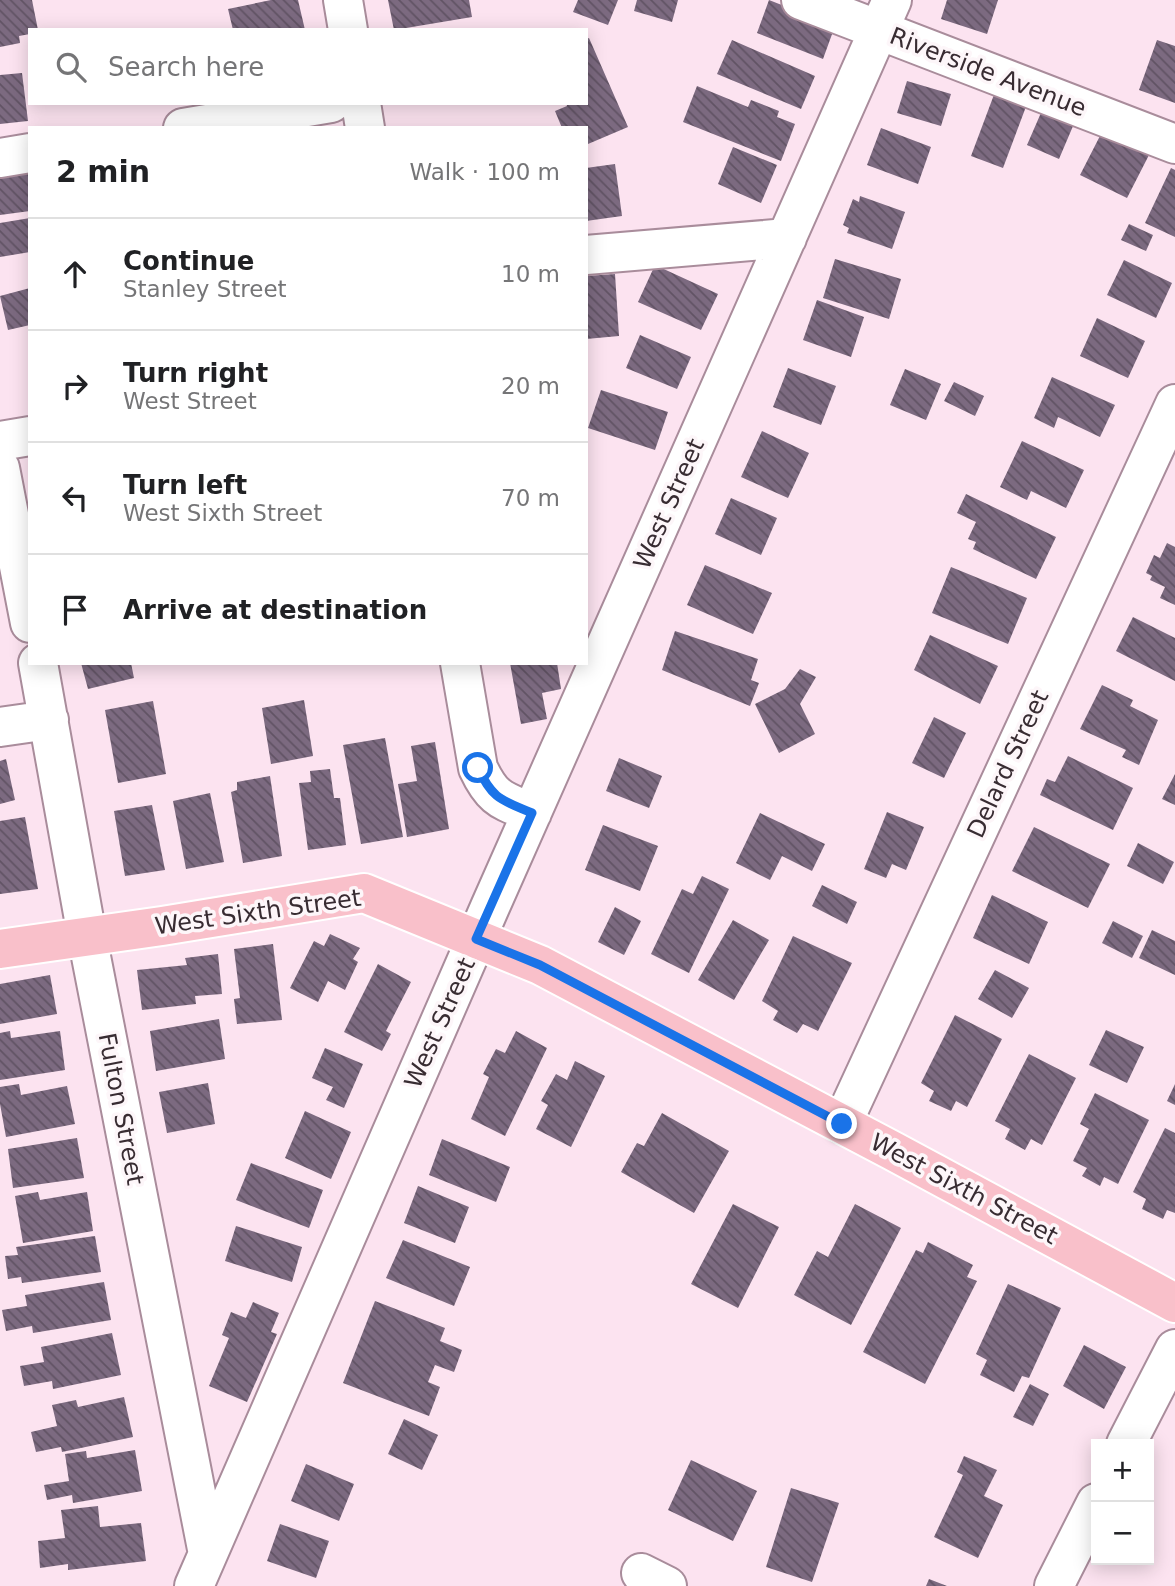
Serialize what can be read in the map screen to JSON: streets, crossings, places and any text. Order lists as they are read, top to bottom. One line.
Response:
{"streets":{"main road":["West Sixth Street"],"street":["Riverside Avenue","West Street","Delard Street","Fulton Street"]},"crossings":[["Riverside Avenue","West Street"],["West Street","West Sixth Street"],["West Street","Fulton Street"],["Delard Street","West Sixth Street"],["West Sixth Street","Fulton Street"]],"page":{"search":"Search here","heading":["2 min","Walk · 100 m"],"list":[["Continue","Stanley Street","10 m"],["Turn right","West Street","20 m"],["Turn left","West Sixth Street","70 m"],"Arrive at destination"],"map_buttons":["+","−"]}}
